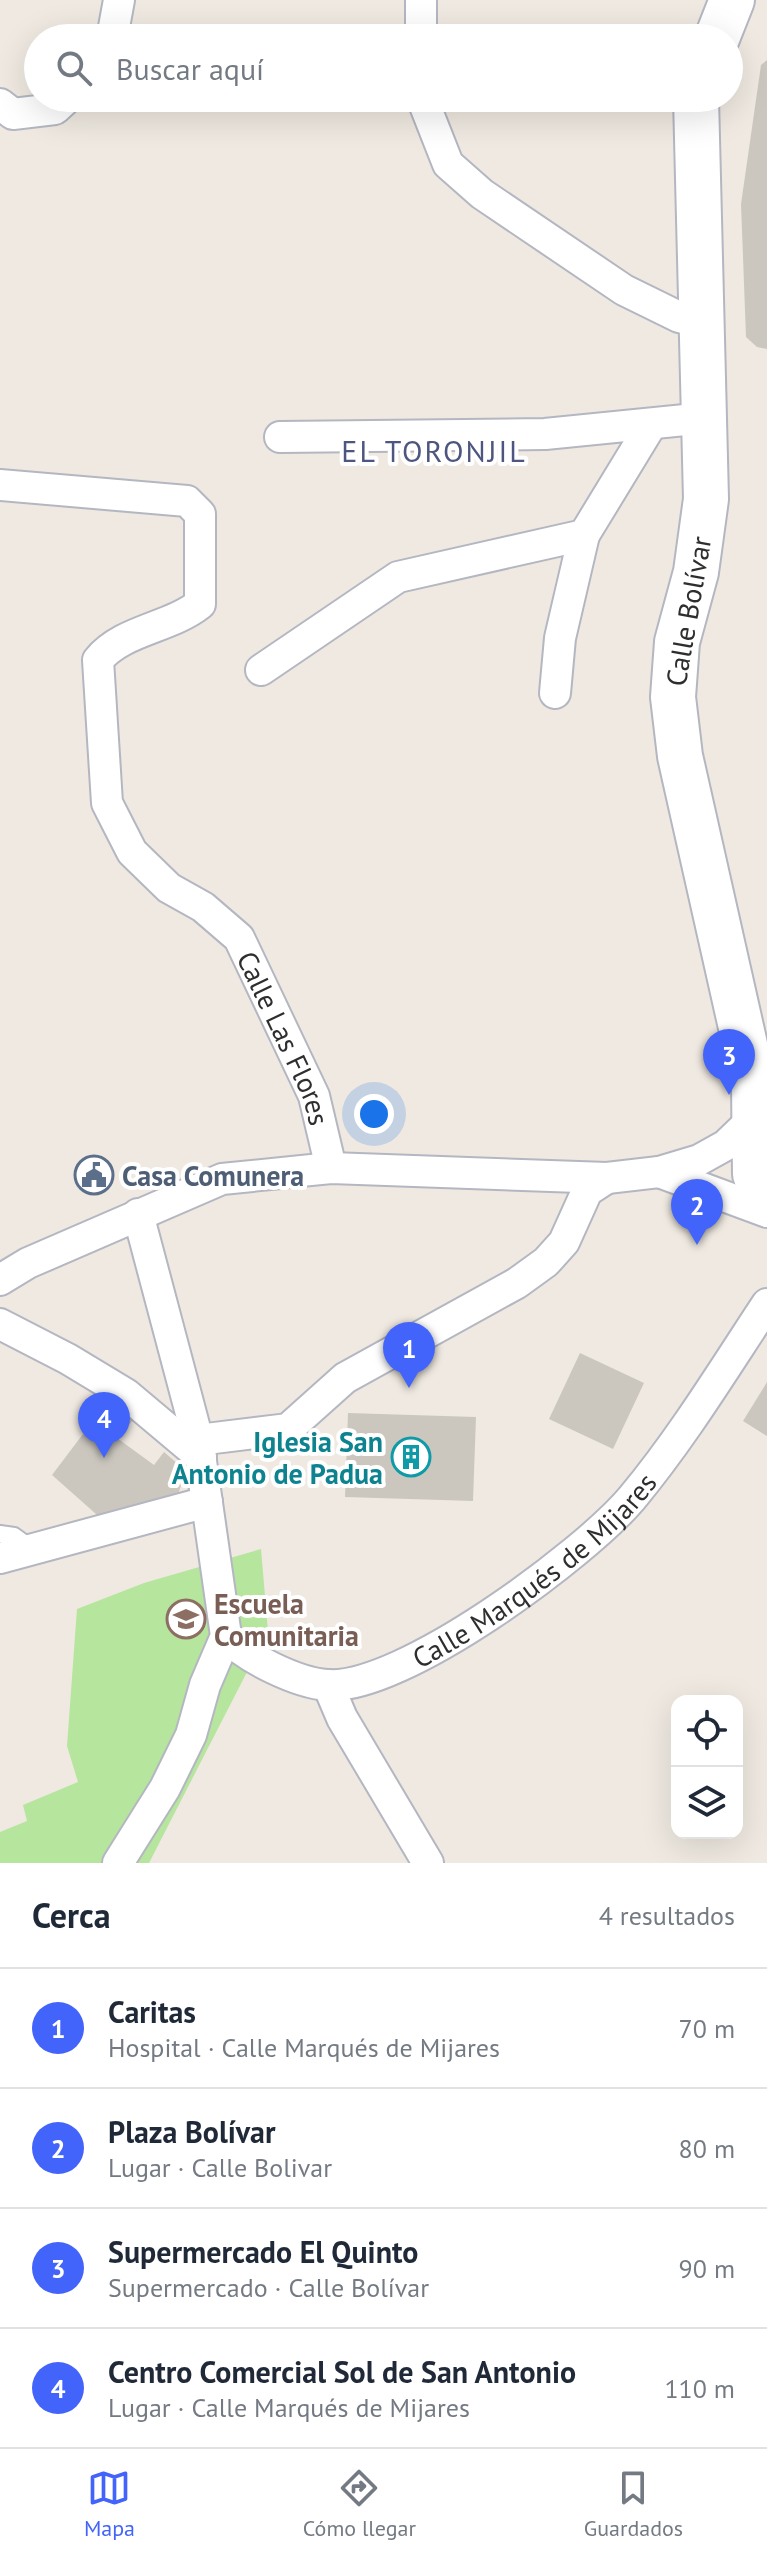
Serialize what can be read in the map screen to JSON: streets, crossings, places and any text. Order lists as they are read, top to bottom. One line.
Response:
{"streets":{"street":["Calle Bolívar","Calle Las Flores","Calle Marqués de Mijares"]},"districts":["EL TORONJIL"],"places":{"public building":["Casa Comunera"],"building":["Iglesia San Antonio de Padua"],"school or university":["Escuela Comunitaria"]},"page":{"search":"Buscar aquí","pins":["3","2","1","4"],"heading":["Cerca","4 resultados"],"list":[{"mark":"1","name":"Caritas","note":"Hospital · Calle Marqués de Mijares","value":"70 m"},{"mark":"2","name":"Plaza Bolívar","note":"Lugar · Calle Bolivar","value":"80 m"},{"mark":"3","name":"Supermercado El Quinto","note":"Supermercado · Calle Bolívar","value":"90 m"},{"mark":"4","name":"Centro Comercial Sol de San Antonio","note":"Lugar · Calle Marqués de Mijares","value":"110 m"}],"nav":["Mapa","Cómo llegar","Guardados"]}}
